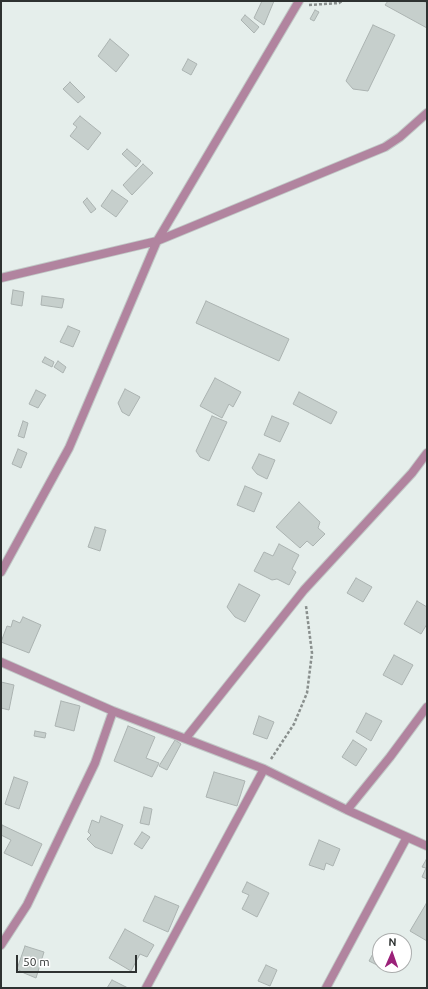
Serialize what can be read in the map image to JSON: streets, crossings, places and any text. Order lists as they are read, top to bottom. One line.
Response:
{"scale_bar":"50 m","north":"top"}
